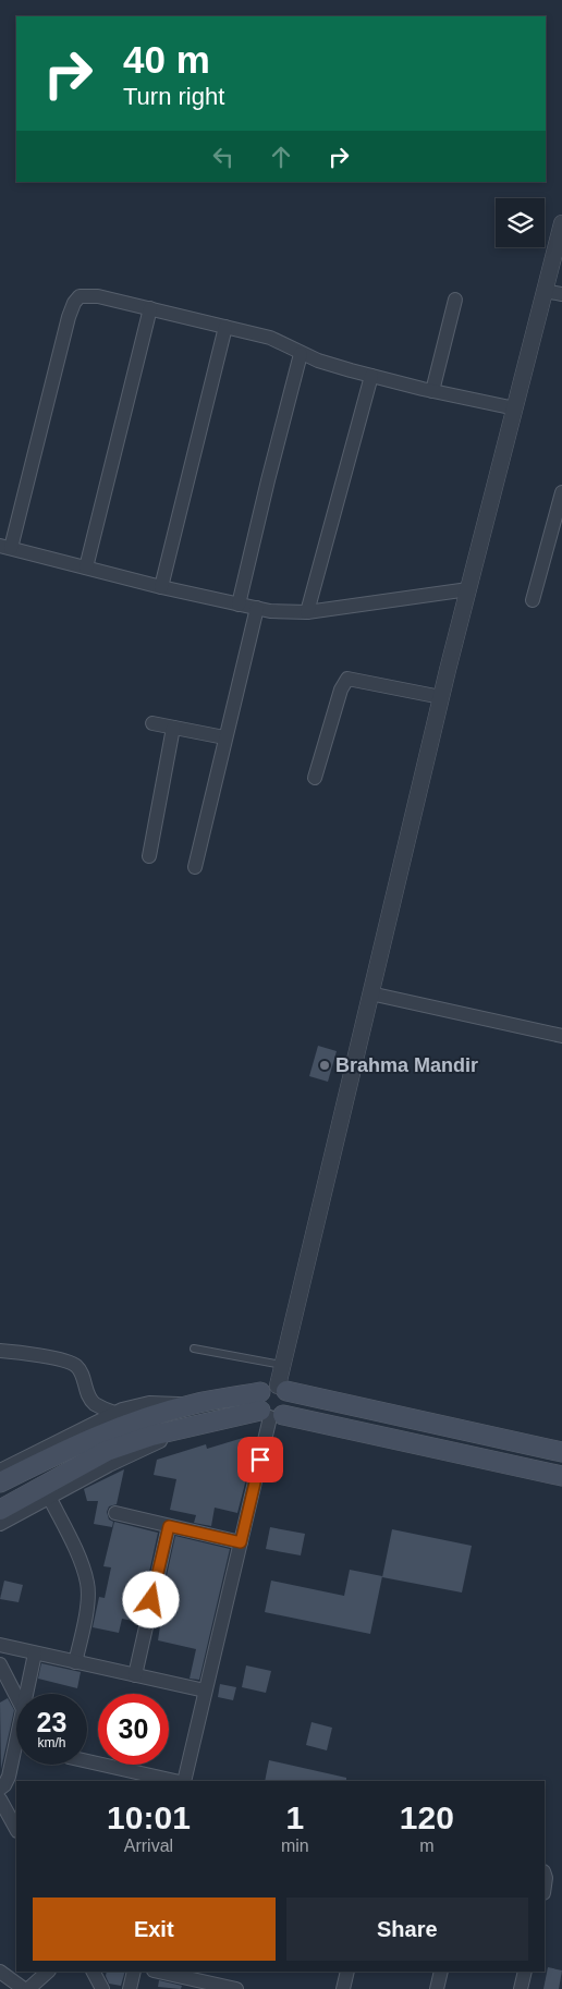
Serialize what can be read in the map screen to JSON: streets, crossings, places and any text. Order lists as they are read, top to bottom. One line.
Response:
{"places":["Brahma Mandir"],"page":{"turn":["40 m","Turn right"],"speed":"23 km/h","limit":"30","eta":["10:01","Arrival","1","min","120","m"],"buttons":["Exit","Share"]}}
